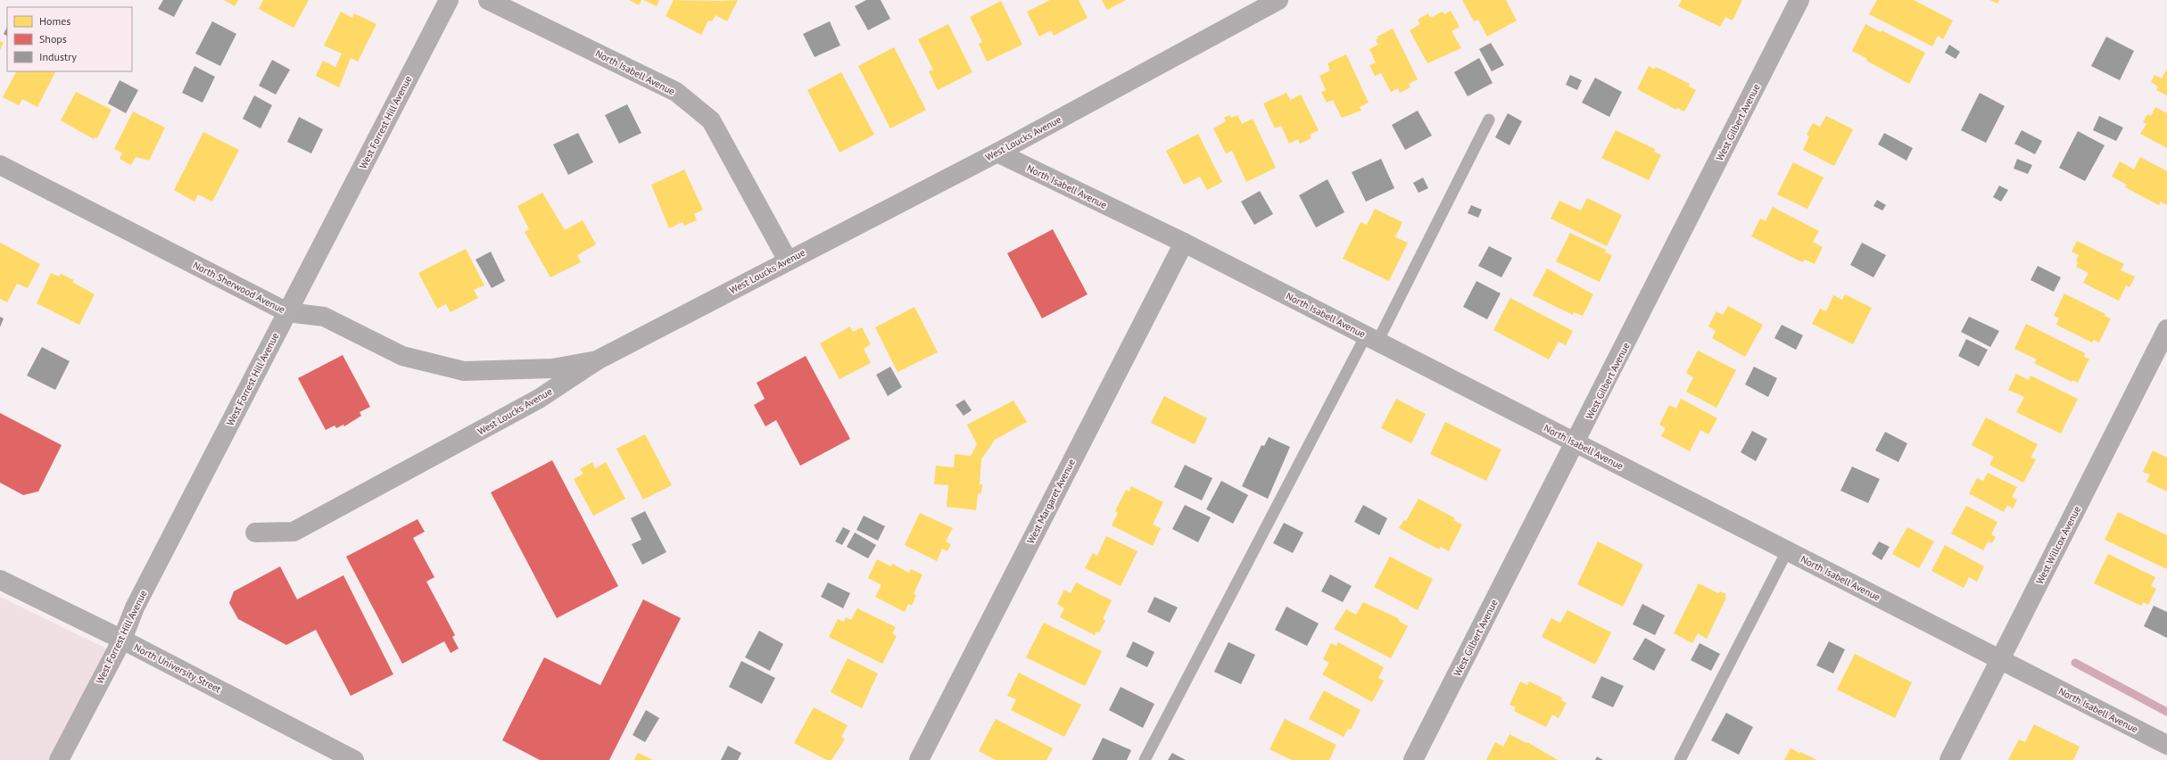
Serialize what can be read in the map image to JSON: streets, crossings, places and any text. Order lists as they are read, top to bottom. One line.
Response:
{"streets":{"main road":["West Forrest Hill Avenue","North University Street"],"street":["North Isabell Avenue","West Gilbert Avenue","West Loucks Avenue","North Sherwood Avenue","West Margaret Avenue","West Willcox Avenue"]},"crossings":[["North Isabell Avenue","West Gilbert Avenue"],["North Isabell Avenue","West Loucks Avenue"],["North Isabell Avenue","West Margaret Avenue"],["North Isabell Avenue","West Willcox Avenue"],["West Forrest Hill Avenue","North Sherwood Avenue"],["West Forrest Hill Avenue","North University Street"],["West Loucks Avenue","North Sherwood Avenue"]],"legend":["Homes","Shops","Industry"]}
